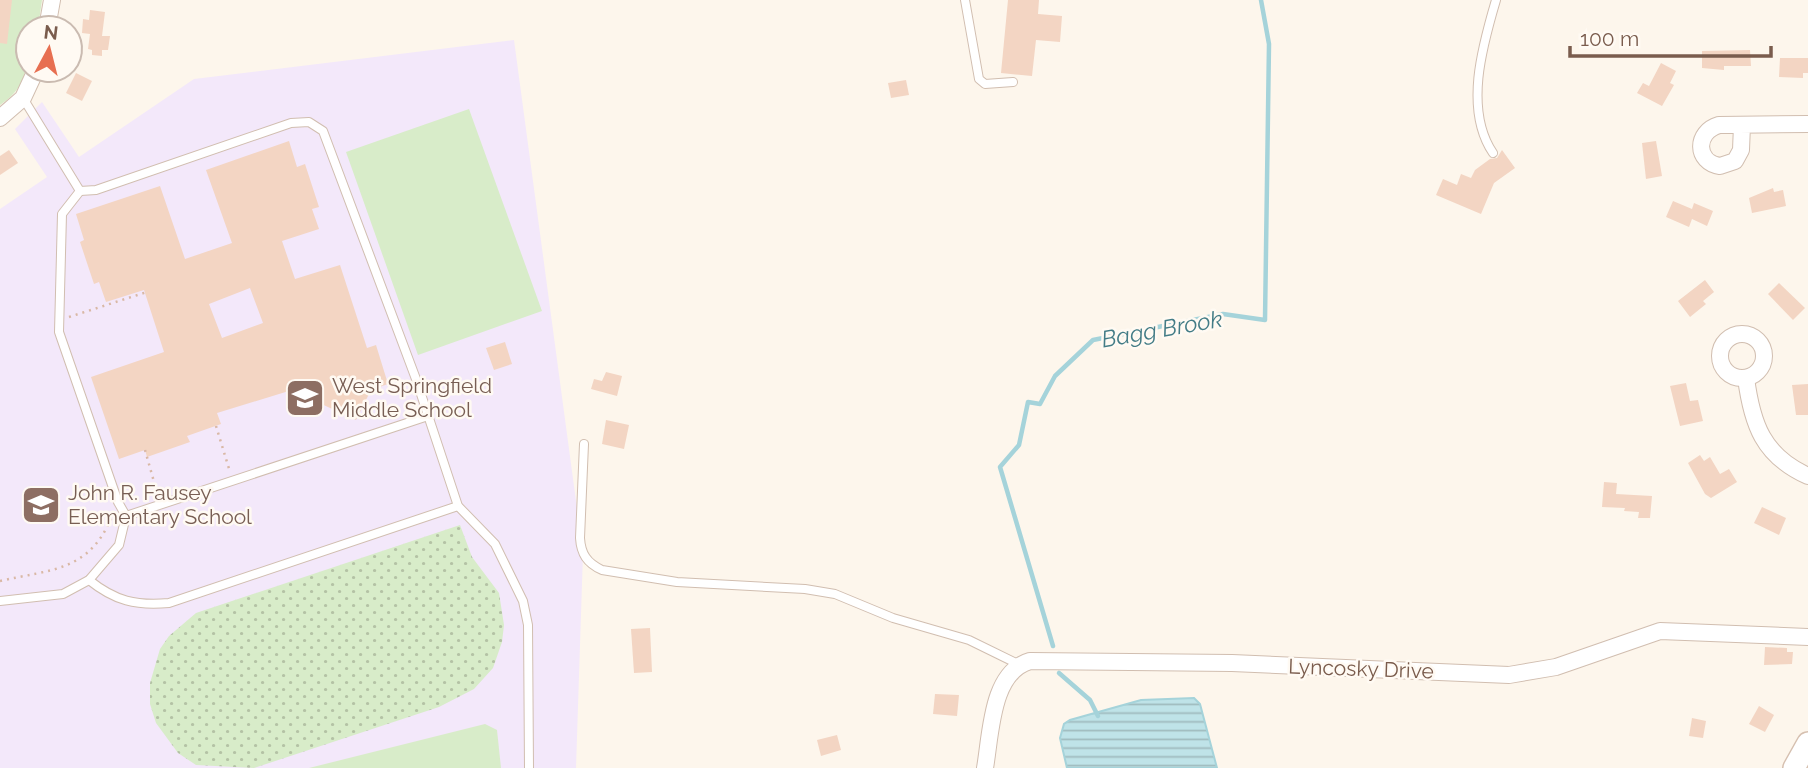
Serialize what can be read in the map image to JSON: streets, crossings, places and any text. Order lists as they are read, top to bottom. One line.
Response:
{"streets":{"street":["Lyncosky Drive"]},"water":["Bagg Brook"],"places":{"school or university":["West Springfield Middle School","John R. Fausey Elementary School"]},"scale_bar":"100 m","north":"top"}
